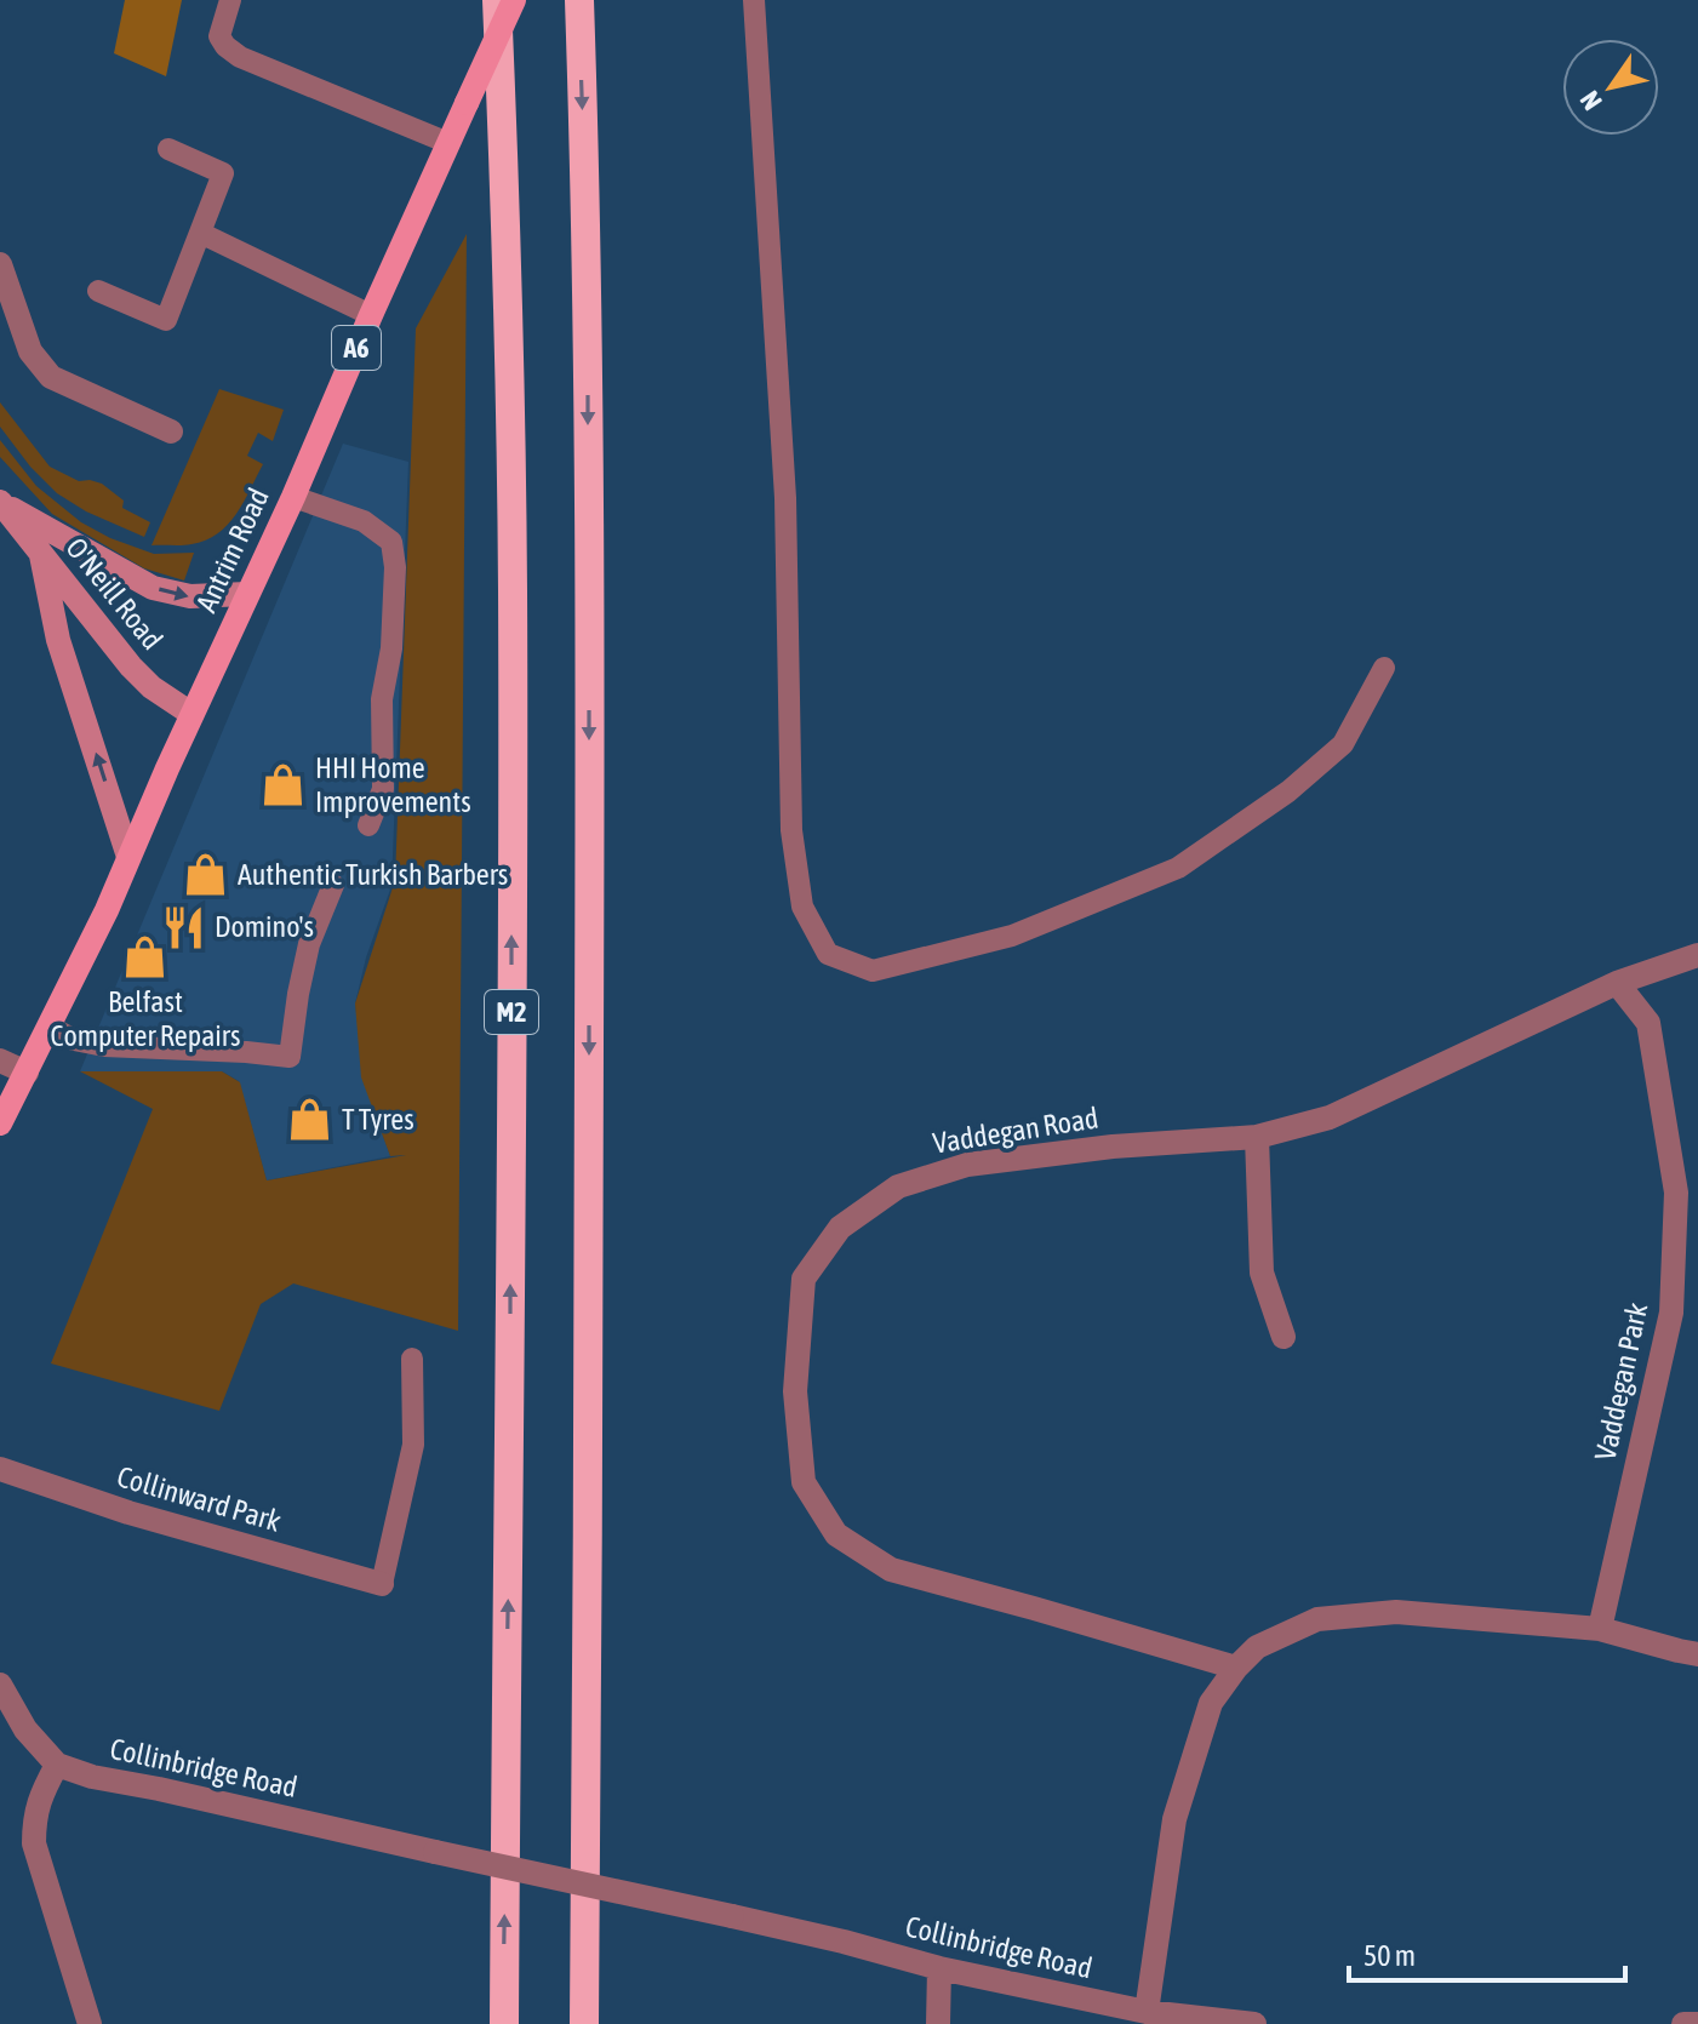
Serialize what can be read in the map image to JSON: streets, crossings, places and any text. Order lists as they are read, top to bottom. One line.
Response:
{"streets":{"highway":["M2"],"main road":["A6","Antrim Road","O'Neill Road"],"street":["Vaddegan Road","Vaddegan Park","Collinward Park","Collinbridge Road"]},"crossings":[["Antrim Road","O'Neill Road"],["Vaddegan Road","Vaddegan Park"]],"places":{"shop":["HHI Home Improvements","Authentic Turkish Barbers","Belfast Computer Repairs","T Tyres"],"restaurant":["Domino's"]},"scale_bar":"50 m","north":"bottom left"}
